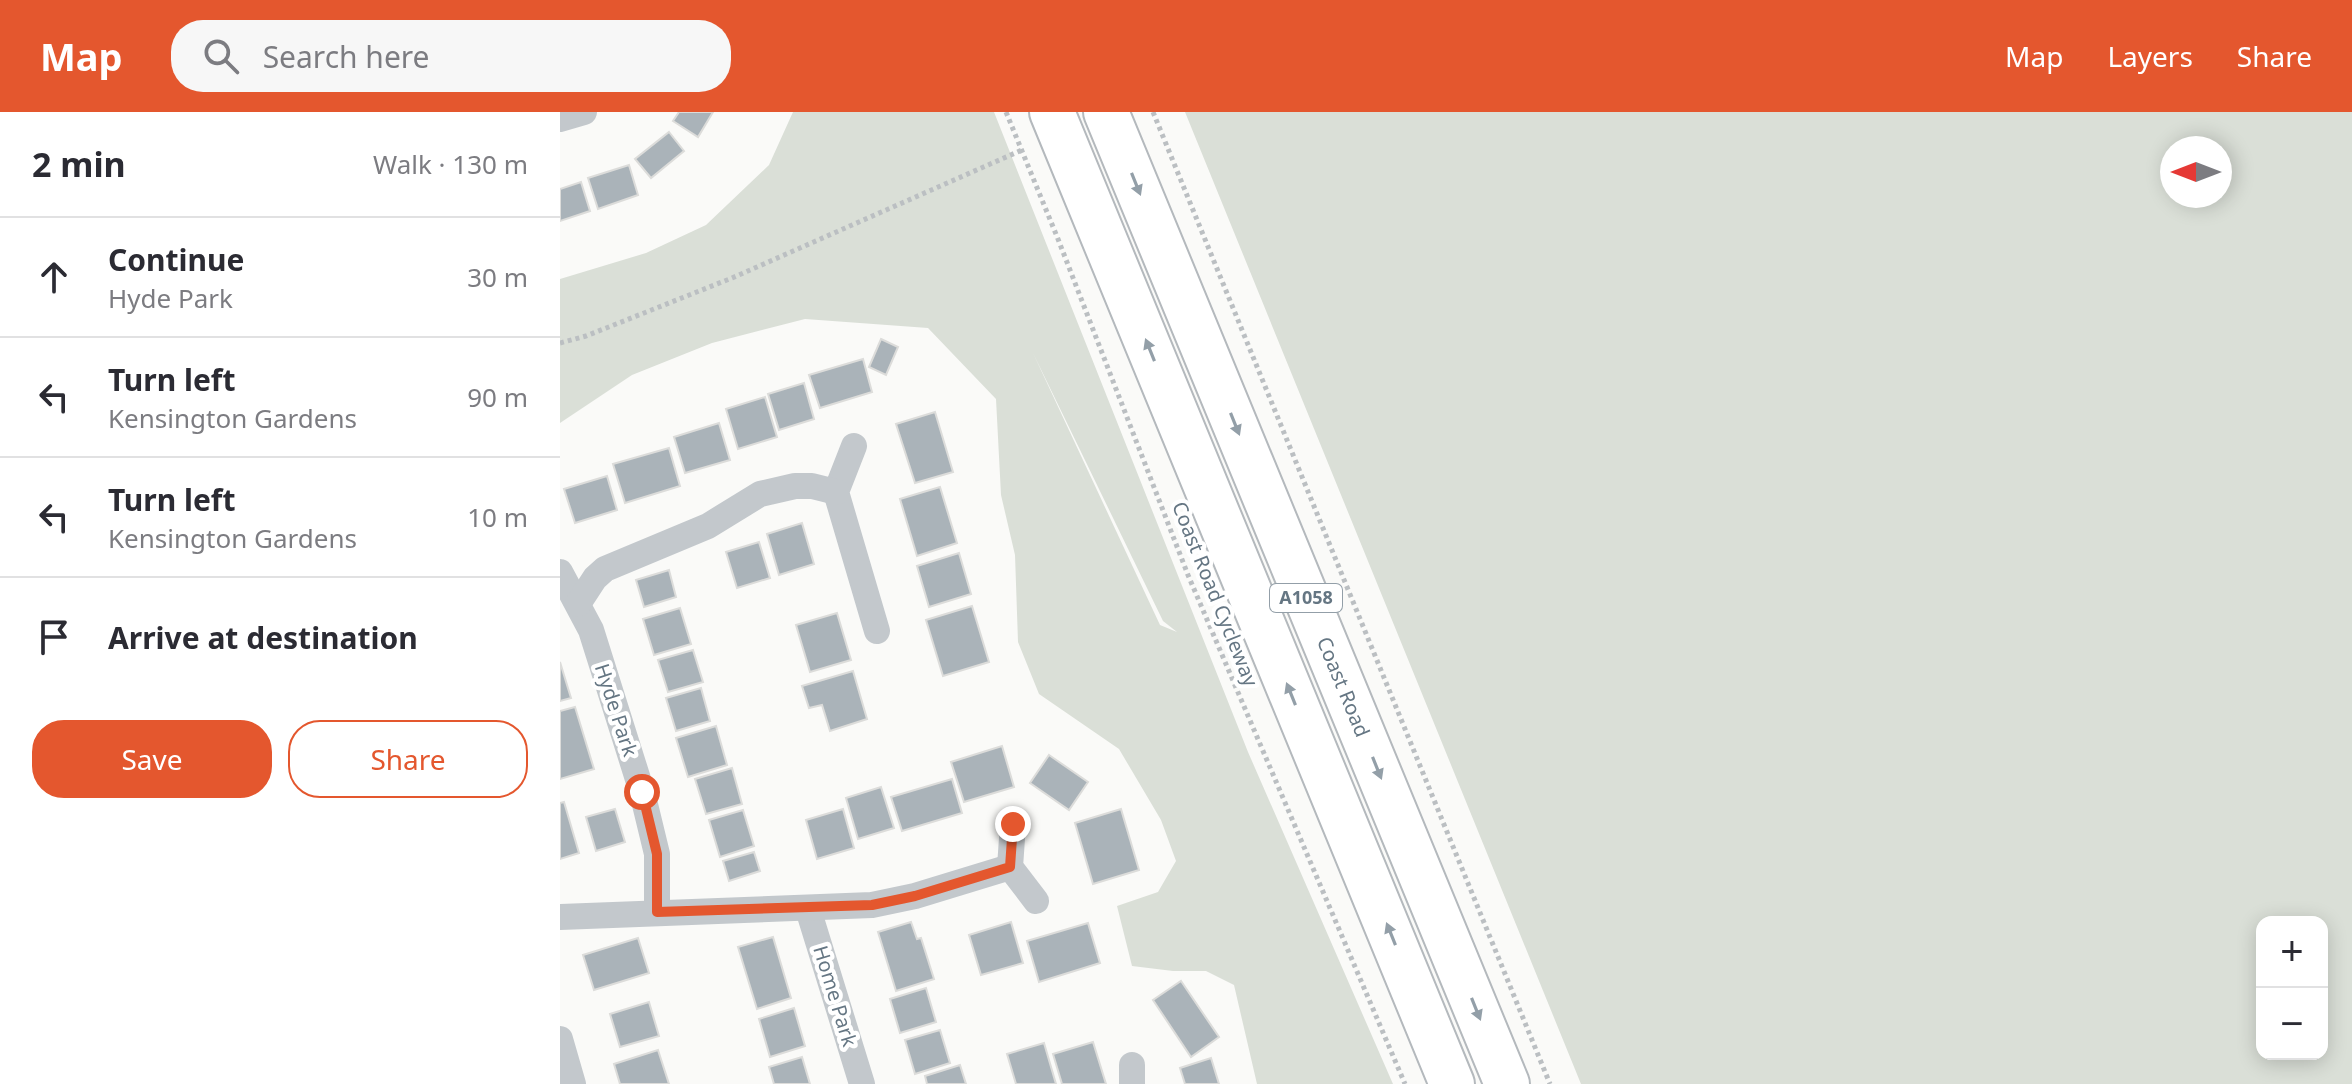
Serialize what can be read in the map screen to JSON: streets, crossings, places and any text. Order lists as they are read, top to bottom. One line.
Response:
{"streets":{"highway":["A1058","Coast Road"],"street":["Hyde Park","Home Park"],"path":["Coast Road Cycleway"]},"north":"left","page":{"header":"Map","search":"Search here","nav":["Map","Layers","Share"],"heading":["2 min","Walk · 130 m"],"list":[["Continue","Hyde Park","30 m"],["Turn left","Kensington Gardens","90 m"],["Turn left","Kensington Gardens","10 m"],"Arrive at destination"],"buttons":["Save","Share"],"map_buttons":["+","−"]}}
